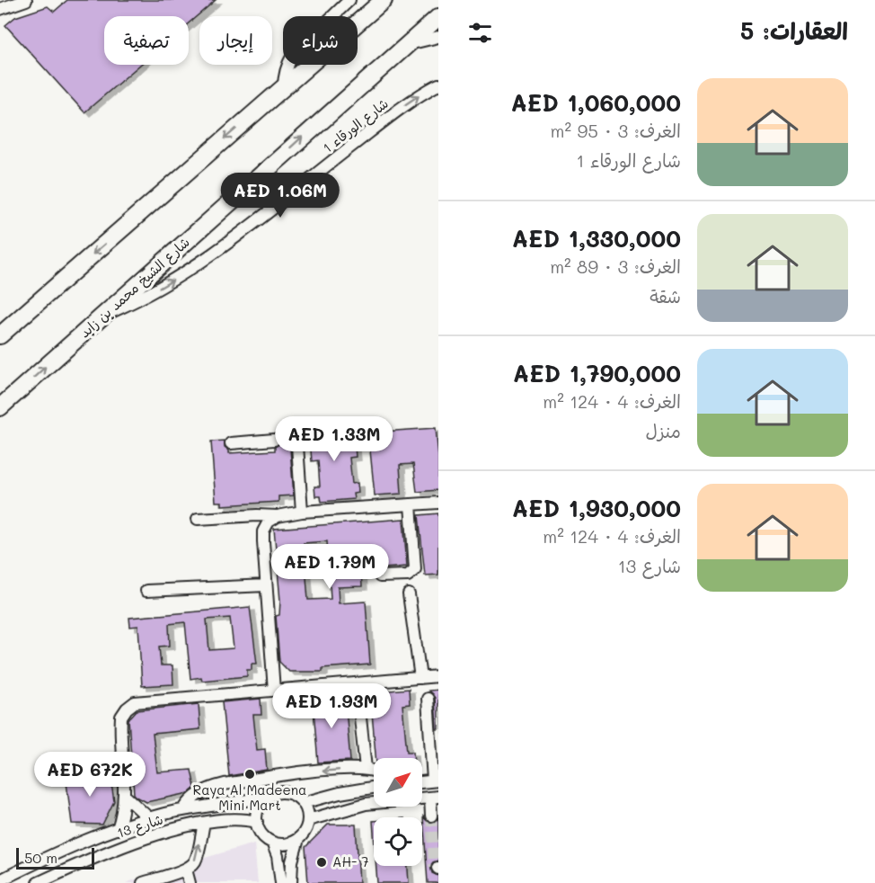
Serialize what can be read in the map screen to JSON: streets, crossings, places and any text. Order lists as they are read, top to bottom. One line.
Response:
{"streets":{"highway":["شارع الشيخ محمد بن زايد"],"street":["شارع الورقاء 1","شارع 13"]},"crossings":[["شارع الورقاء 1","شارع الشيخ محمد بن زايد"]],"one_way":["شارع الورقاء 1"],"places":["Raya Al Madeena Mini Mart","AH- 7"],"scale_bar":"50 m","north":"top right","page":{"heading":"العقارات: 5","chip":["شراء","إيجار","تصفية"],"list":[{"name":"AED 1,060,000","note":"الغرف: 3 · 95 m² · شارع الورقاء 1"},{"name":"AED 1,330,000","note":"الغرف: 3 · 89 m² · شقة"},{"name":"AED 1,790,000","note":"الغرف: 4 · 124 m² · منزل"},{"name":"AED 1,930,000","note":"الغرف: 4 · 124 m² · شارع 13"}],"price":["AED 1.06M","AED 1.33M","AED 1.79M","AED 1.93M","AED 672K"],"scale":"50 m"}}
